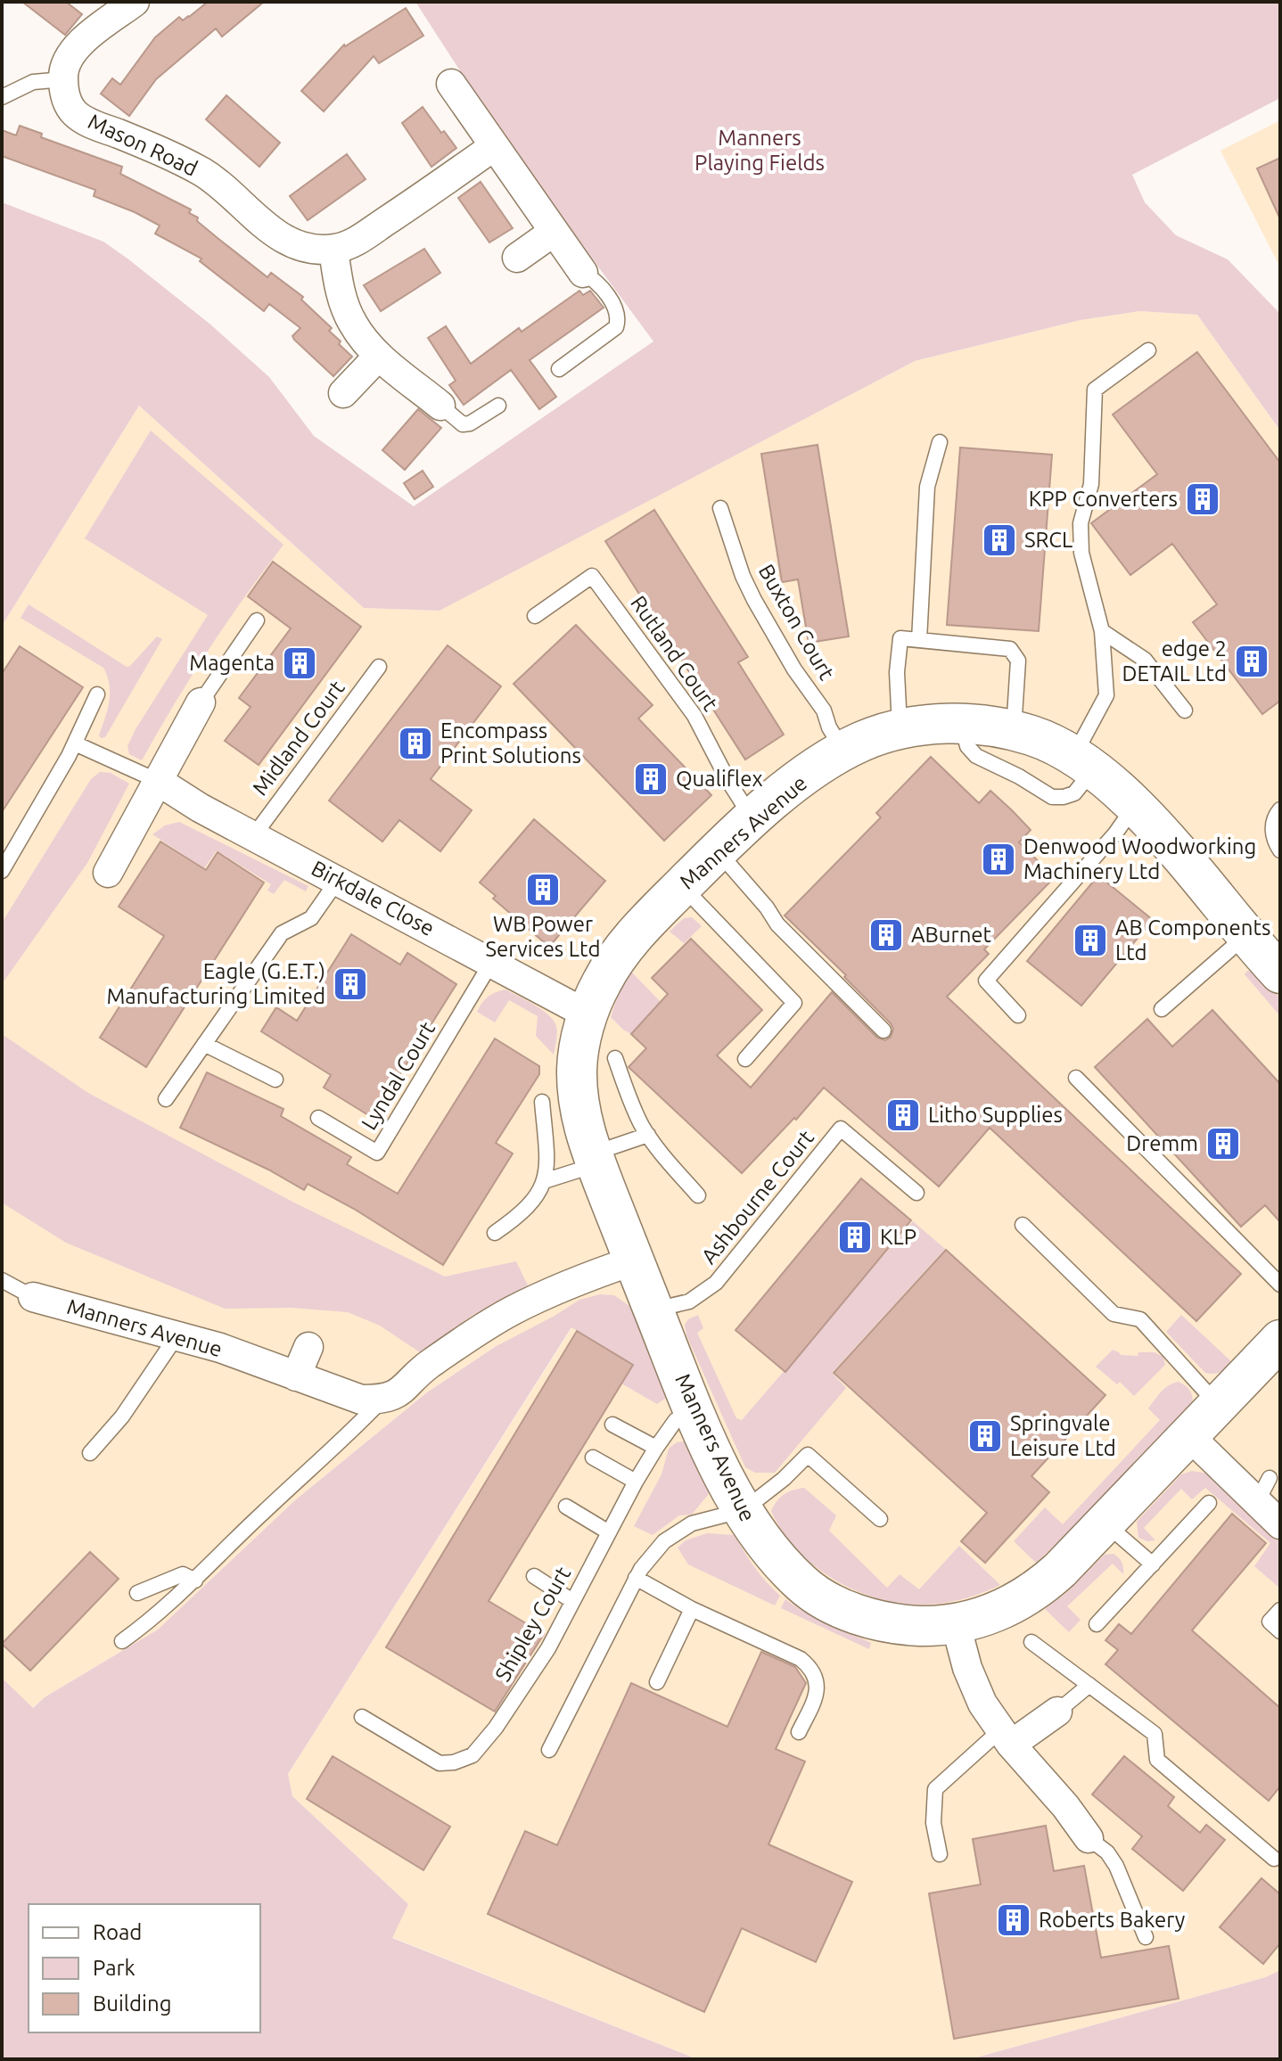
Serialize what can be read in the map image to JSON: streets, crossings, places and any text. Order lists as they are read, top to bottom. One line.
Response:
{"streets":{"street":["Mason Road","Manners Avenue","Birkdale Close"],"lane":["Buxton Court","Rutland Court","Midland Court","Lyndal Court","Ashbourne Court","Shipley Court"]},"crossings":[["Buxton Court","Manners Avenue"],["Rutland Court","Manners Avenue"],["Midland Court","Birkdale Close"],["Manners Avenue","Birkdale Close"],["Manners Avenue","Ashbourne Court"],["Manners Avenue","Shipley Court"],["Birkdale Close","Lyndal Court"]],"parks":["Manners Playing Fields"],"places":{"building":["KPP Converters","SRCL","edge 2 DETAIL Ltd","Magenta","Encompass Print Solutions","Qualiflex","Denwood Woodworking Machinery Ltd","WB Power Services Ltd","ABurnet","AB Components Ltd","Eagle (G.E.T.) Manufacturing Limited","Litho Supplies","Dremm","KLP","Springvale Leisure Ltd","Roberts Bakery"]},"legend":["Road","Park","Building"]}
